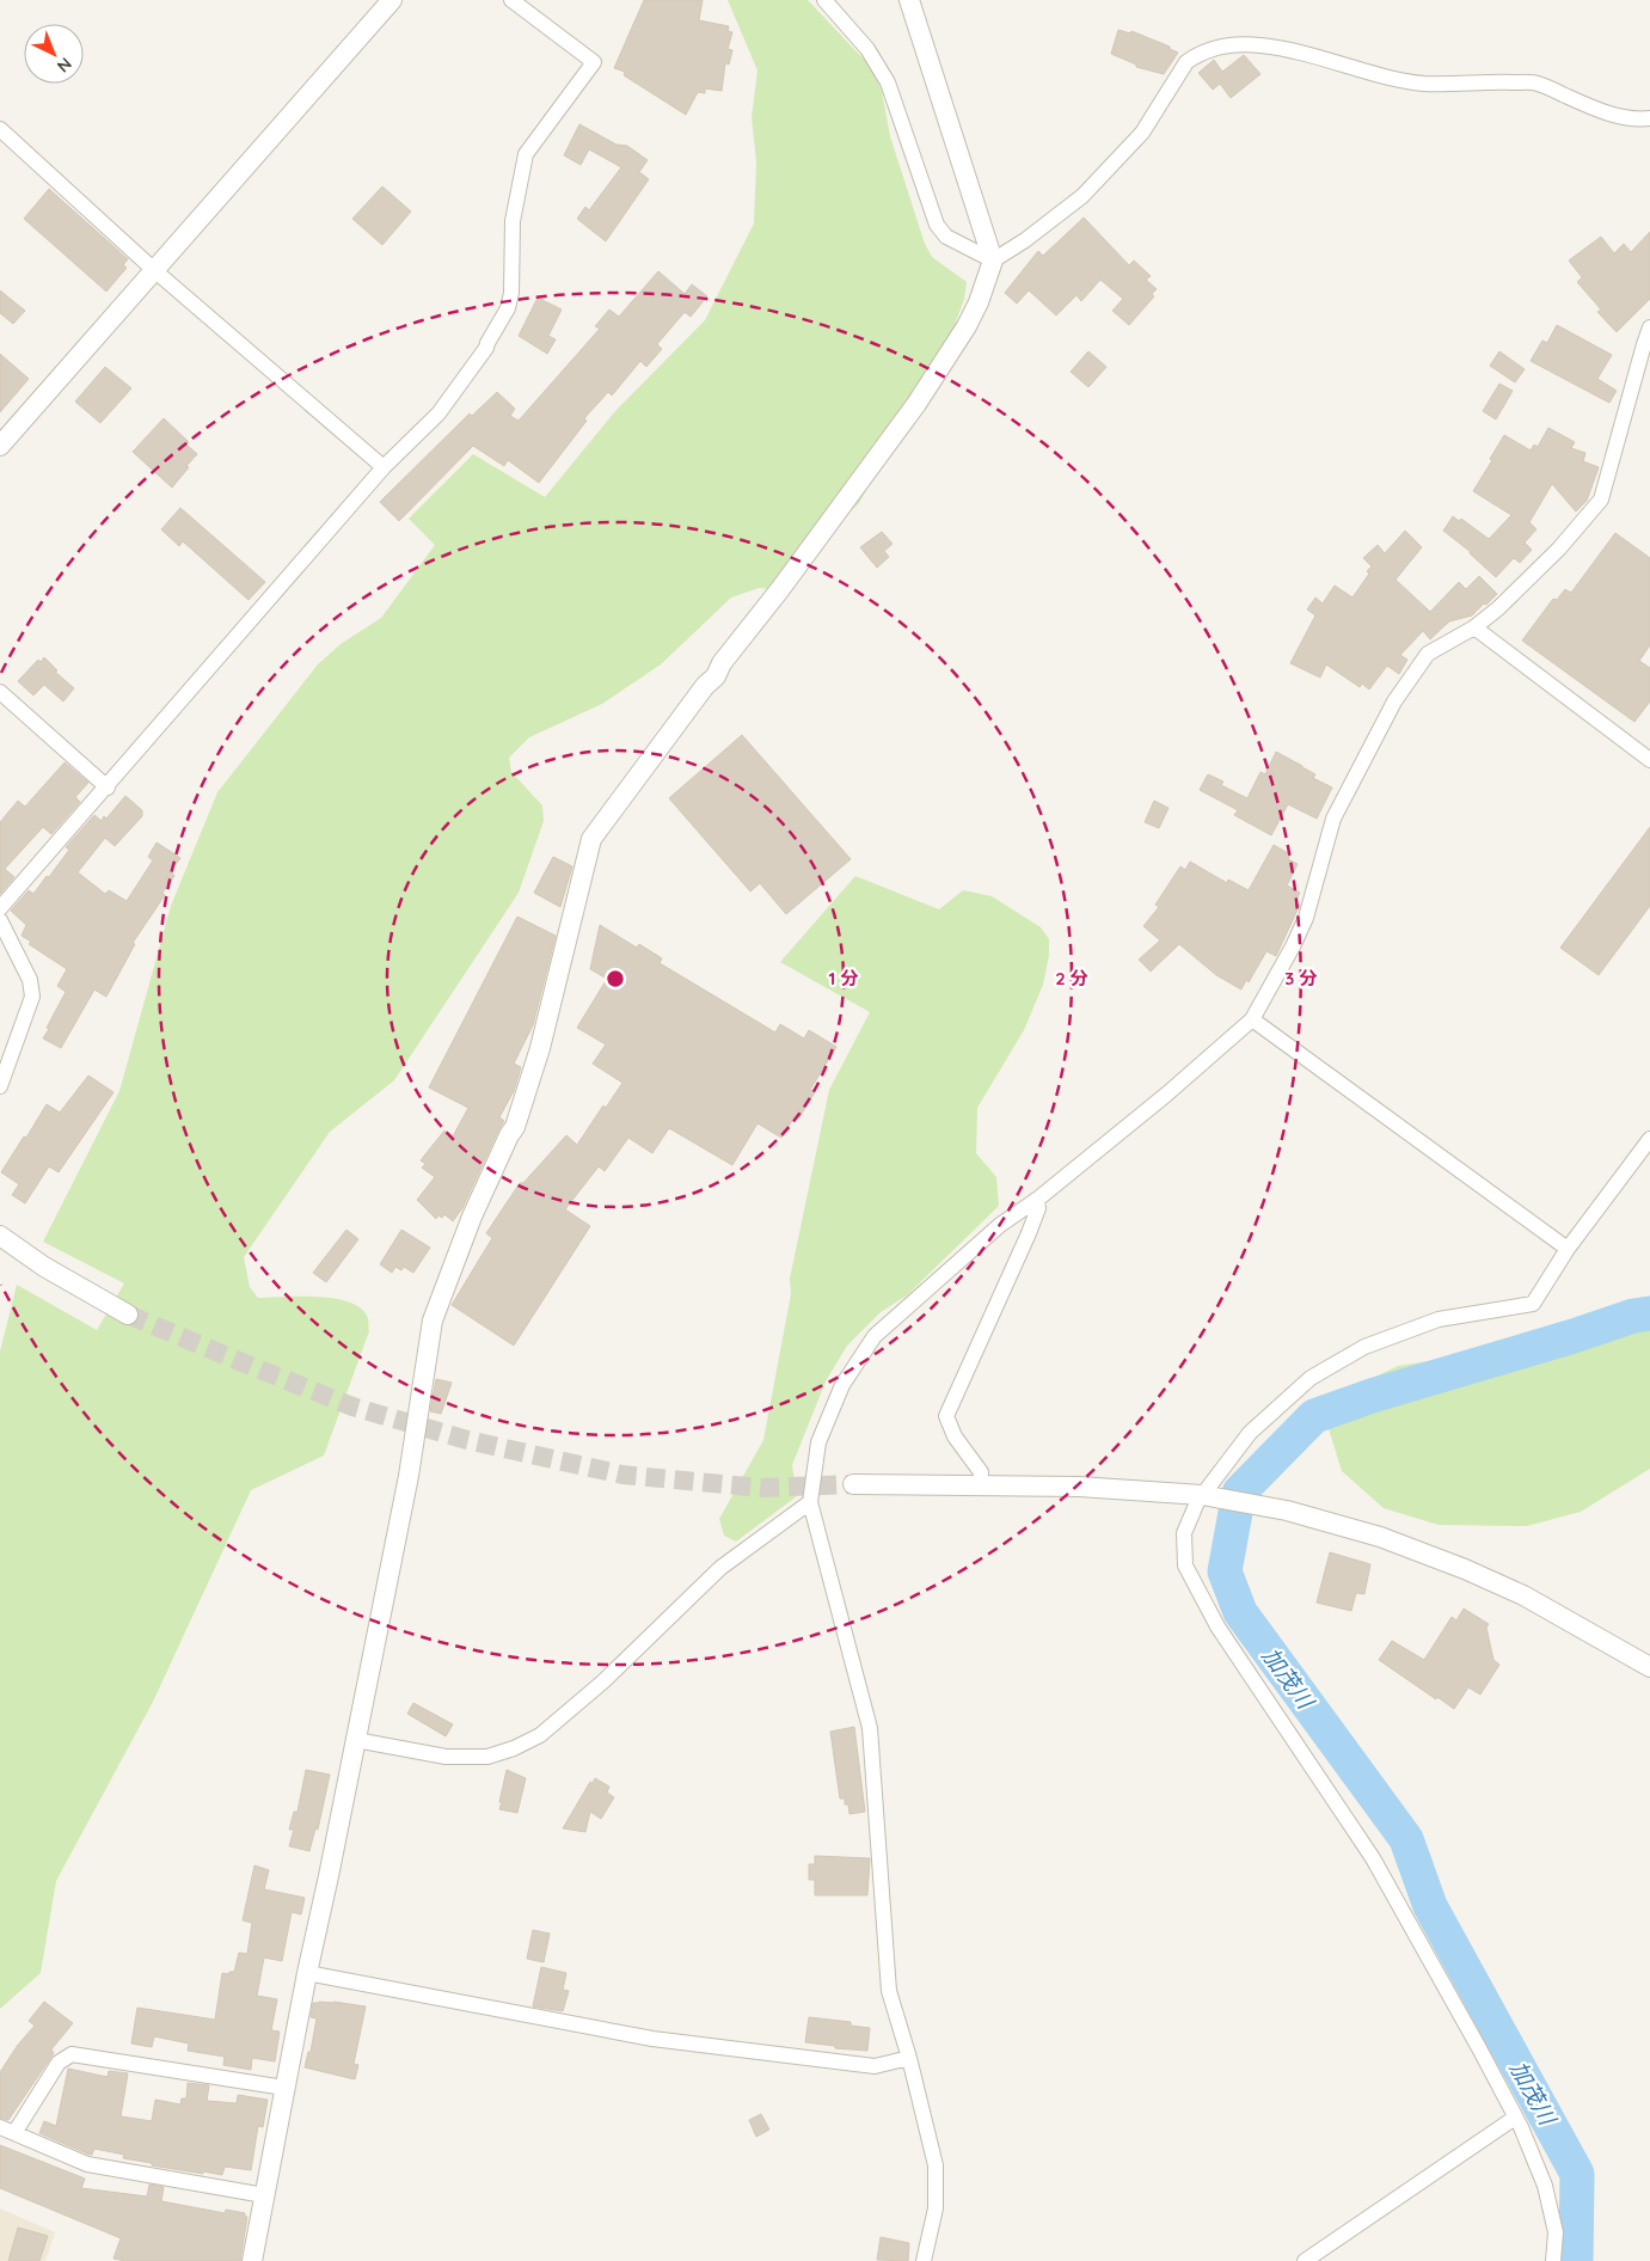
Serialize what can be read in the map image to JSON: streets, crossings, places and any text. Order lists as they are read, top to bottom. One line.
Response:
{"water":["加茂川"],"north":"bottom right","rings":["1 分","2 分","3 分"]}
